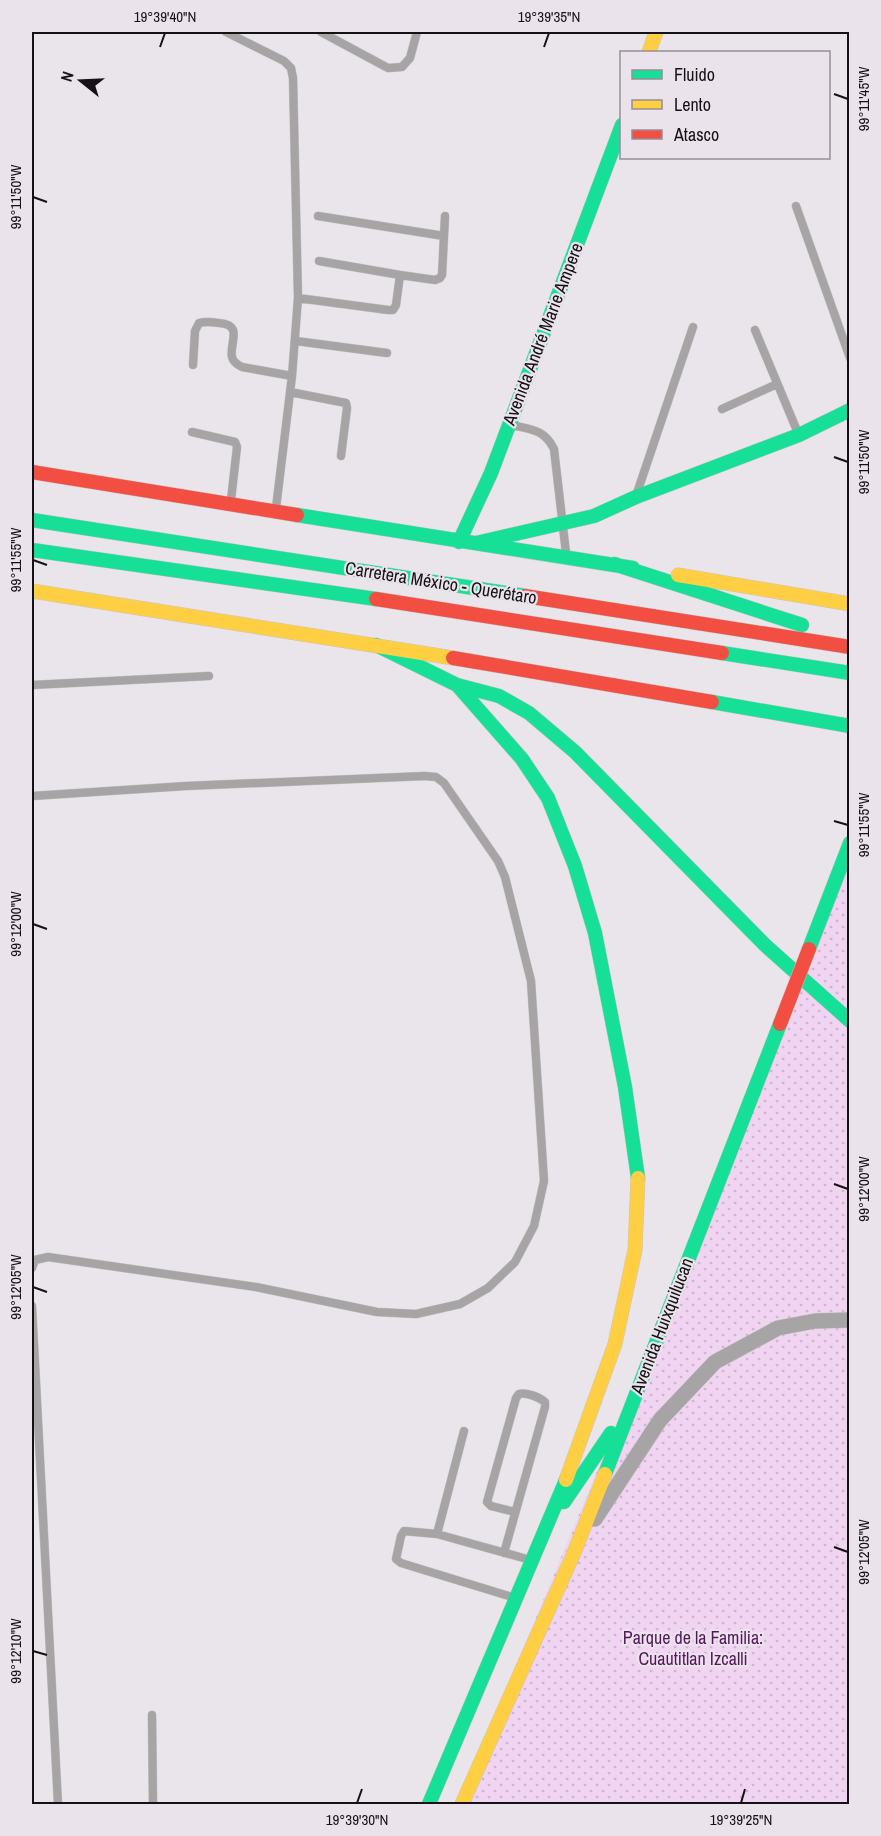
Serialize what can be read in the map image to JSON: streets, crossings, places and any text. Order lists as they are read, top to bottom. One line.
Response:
{"streets":{"main road":["Avenida André Marie Ampere","Carretera México - Querétaro","Avenida Huixquilucan"]},"parks":["Parque de la Familia: Cuautitlan Izcalli"],"legend":["Fluido","Lento","Atasco"],"north":"left","coordinates":["19°39'40\"N","19°39'35\"N","99°11'45\"W","99°11'50\"W","99°11'55\"W","99°12'00\"W","99°12'05\"W","99°12'10\"W","19°39'30\"N","19°39'25\"N"]}
